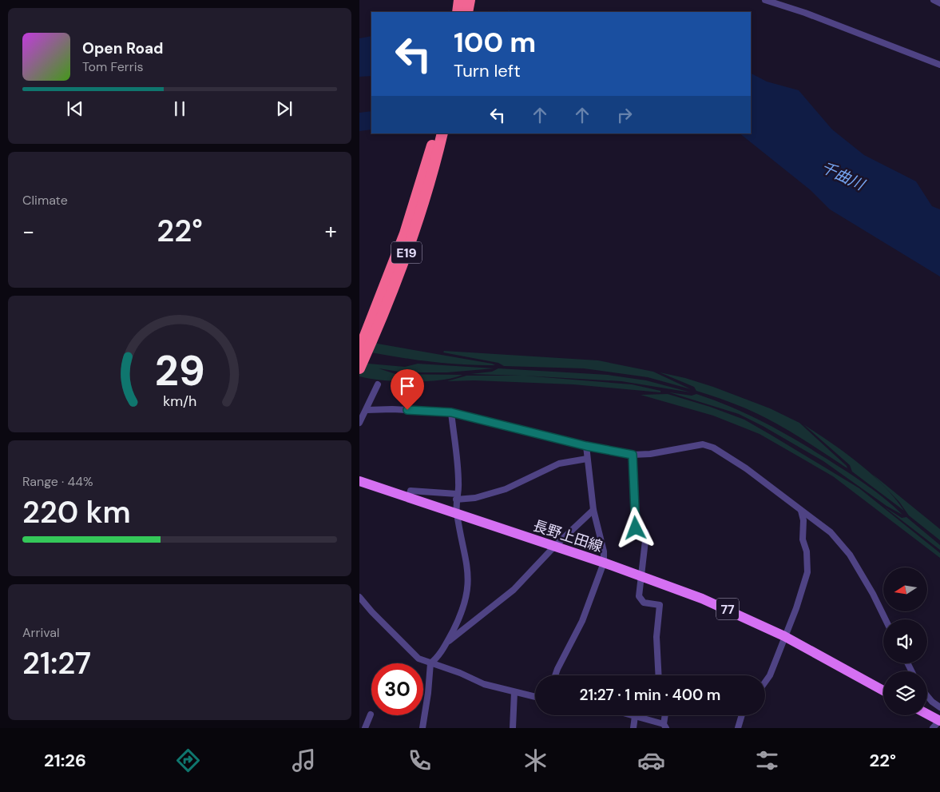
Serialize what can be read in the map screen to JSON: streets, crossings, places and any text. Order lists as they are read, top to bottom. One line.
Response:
{"streets":{"highway":["E19"],"main road":["長野上田線","77"]},"water":["千曲川"],"north":"left","page":{"turn":["100 m","Turn left"],"song":["Open Road","Tom Ferris"],"tile":["Climate",["Range · 44%","220 km"],["Arrival","21:27"]],"heat":["−","22°","+"],"limit":"30","trip":"21:27 · 1 min · 400 m","tabs":["21:26","22°"],"gauge":["29","km/h"]}}
